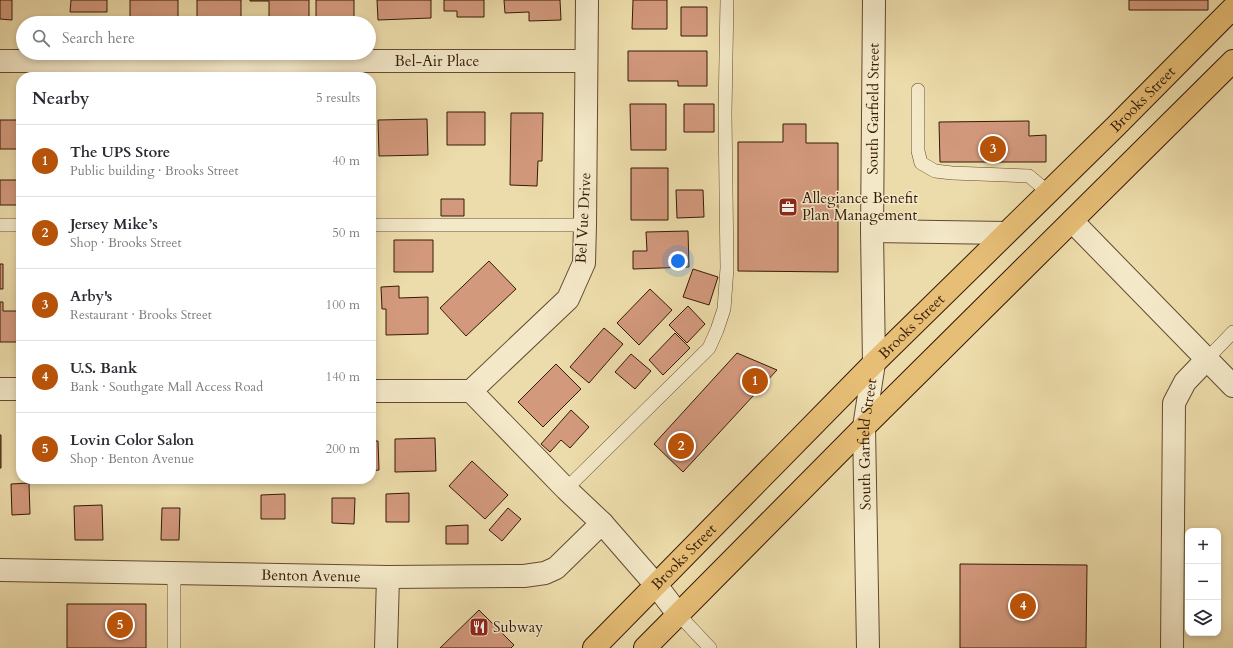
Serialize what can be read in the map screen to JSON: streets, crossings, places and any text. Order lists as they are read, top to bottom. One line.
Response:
{"streets":{"highway":["Brooks Street"],"street":["Bel-Air Place","South Garfield Street","Bel Vue Drive","Benton Avenue"]},"crossings":[["Bel-Air Place","Bel Vue Drive"],["Brooks Street","South Garfield Street"]],"places":{"office":["Allegiance Benefit Plan Management"],"restaurant":["Subway"]},"page":{"search":"Search here","heading":["Nearby","5 results"],"list":[{"mark":"1","name":"The UPS Store","note":"Public building · Brooks Street","value":"40 m"},{"mark":"2","name":"Jersey Mike’s","note":"Shop · Brooks Street","value":"50 m"},{"mark":"3","name":"Arby's","note":"Restaurant · Brooks Street","value":"100 m"},{"mark":"4","name":"U.S. Bank","note":"Bank · Southgate Mall Access Road","value":"140 m"},{"mark":"5","name":"Lovin Color Salon","note":"Shop · Benton Avenue","value":"200 m"}],"pins":["3","1","2","4","5"],"map_buttons":["+","−"]}}
